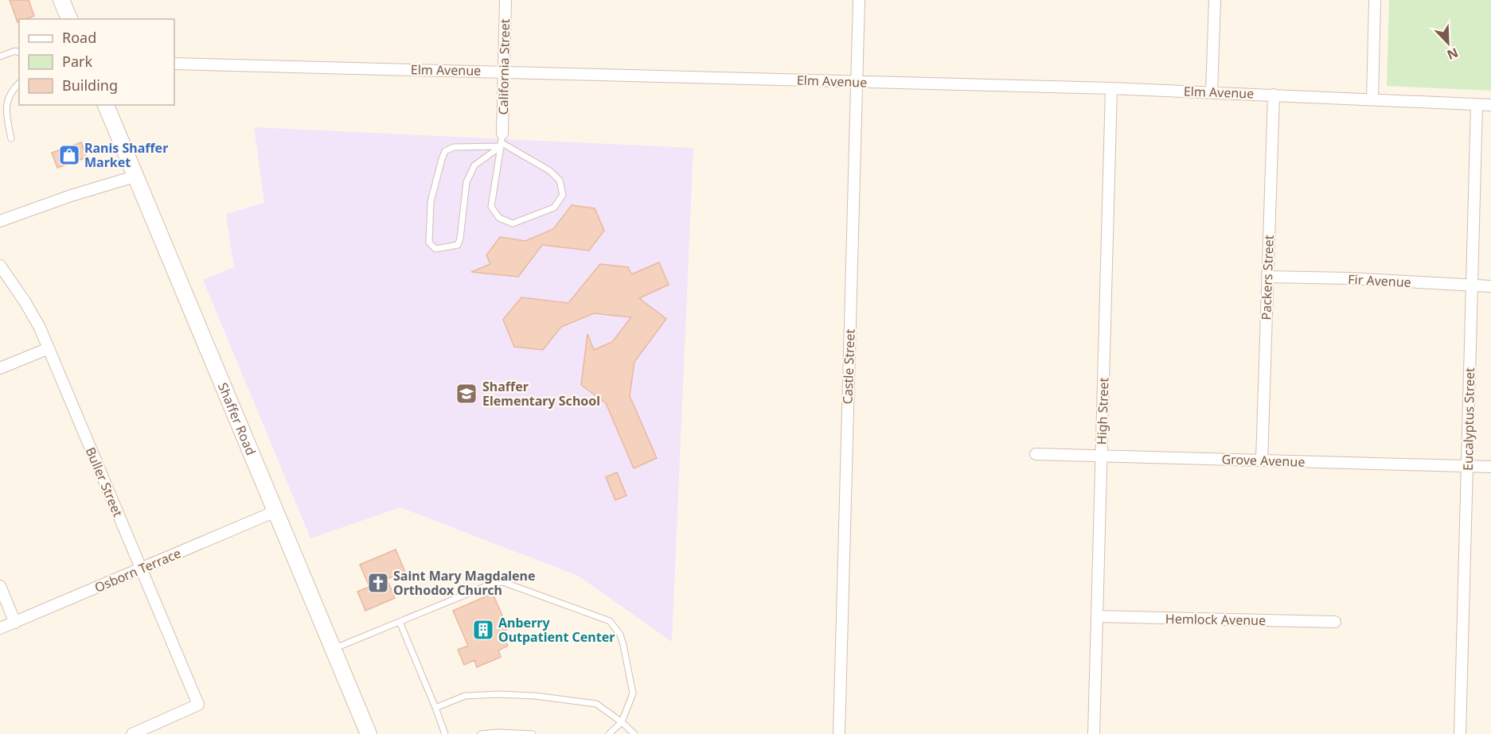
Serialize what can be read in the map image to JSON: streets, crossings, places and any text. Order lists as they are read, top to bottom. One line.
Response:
{"streets":{"main road":["Shaffer Road"],"street":["California Street","Elm Avenue","Packers Street","Fir Avenue","Castle Street","High Street","Eucalyptus Street","Grove Avenue","Buller Street","Osborn Terrace","Hemlock Avenue"]},"crossings":[["California Street","Elm Avenue"],["Elm Avenue","Packers Street"],["Elm Avenue","Castle Street"],["Elm Avenue","High Street"],["Elm Avenue","Eucalyptus Street"],["Packers Street","Fir Avenue"],["Packers Street","Grove Avenue"],["Fir Avenue","Eucalyptus Street"],["High Street","Grove Avenue"],["High Street","Hemlock Avenue"],["Shaffer Road","Osborn Terrace"],["Eucalyptus Street","Grove Avenue"],["Buller Street","Osborn Terrace"]],"places":{"shop":["Ranis Shaffer Market"],"school or university":["Shaffer Elementary School"],"church":["Saint Mary Magdalene Orthodox Church"],"building":["Anberry Outpatient Center"]},"legend":["Road","Park","Building"],"north":"bottom right"}
